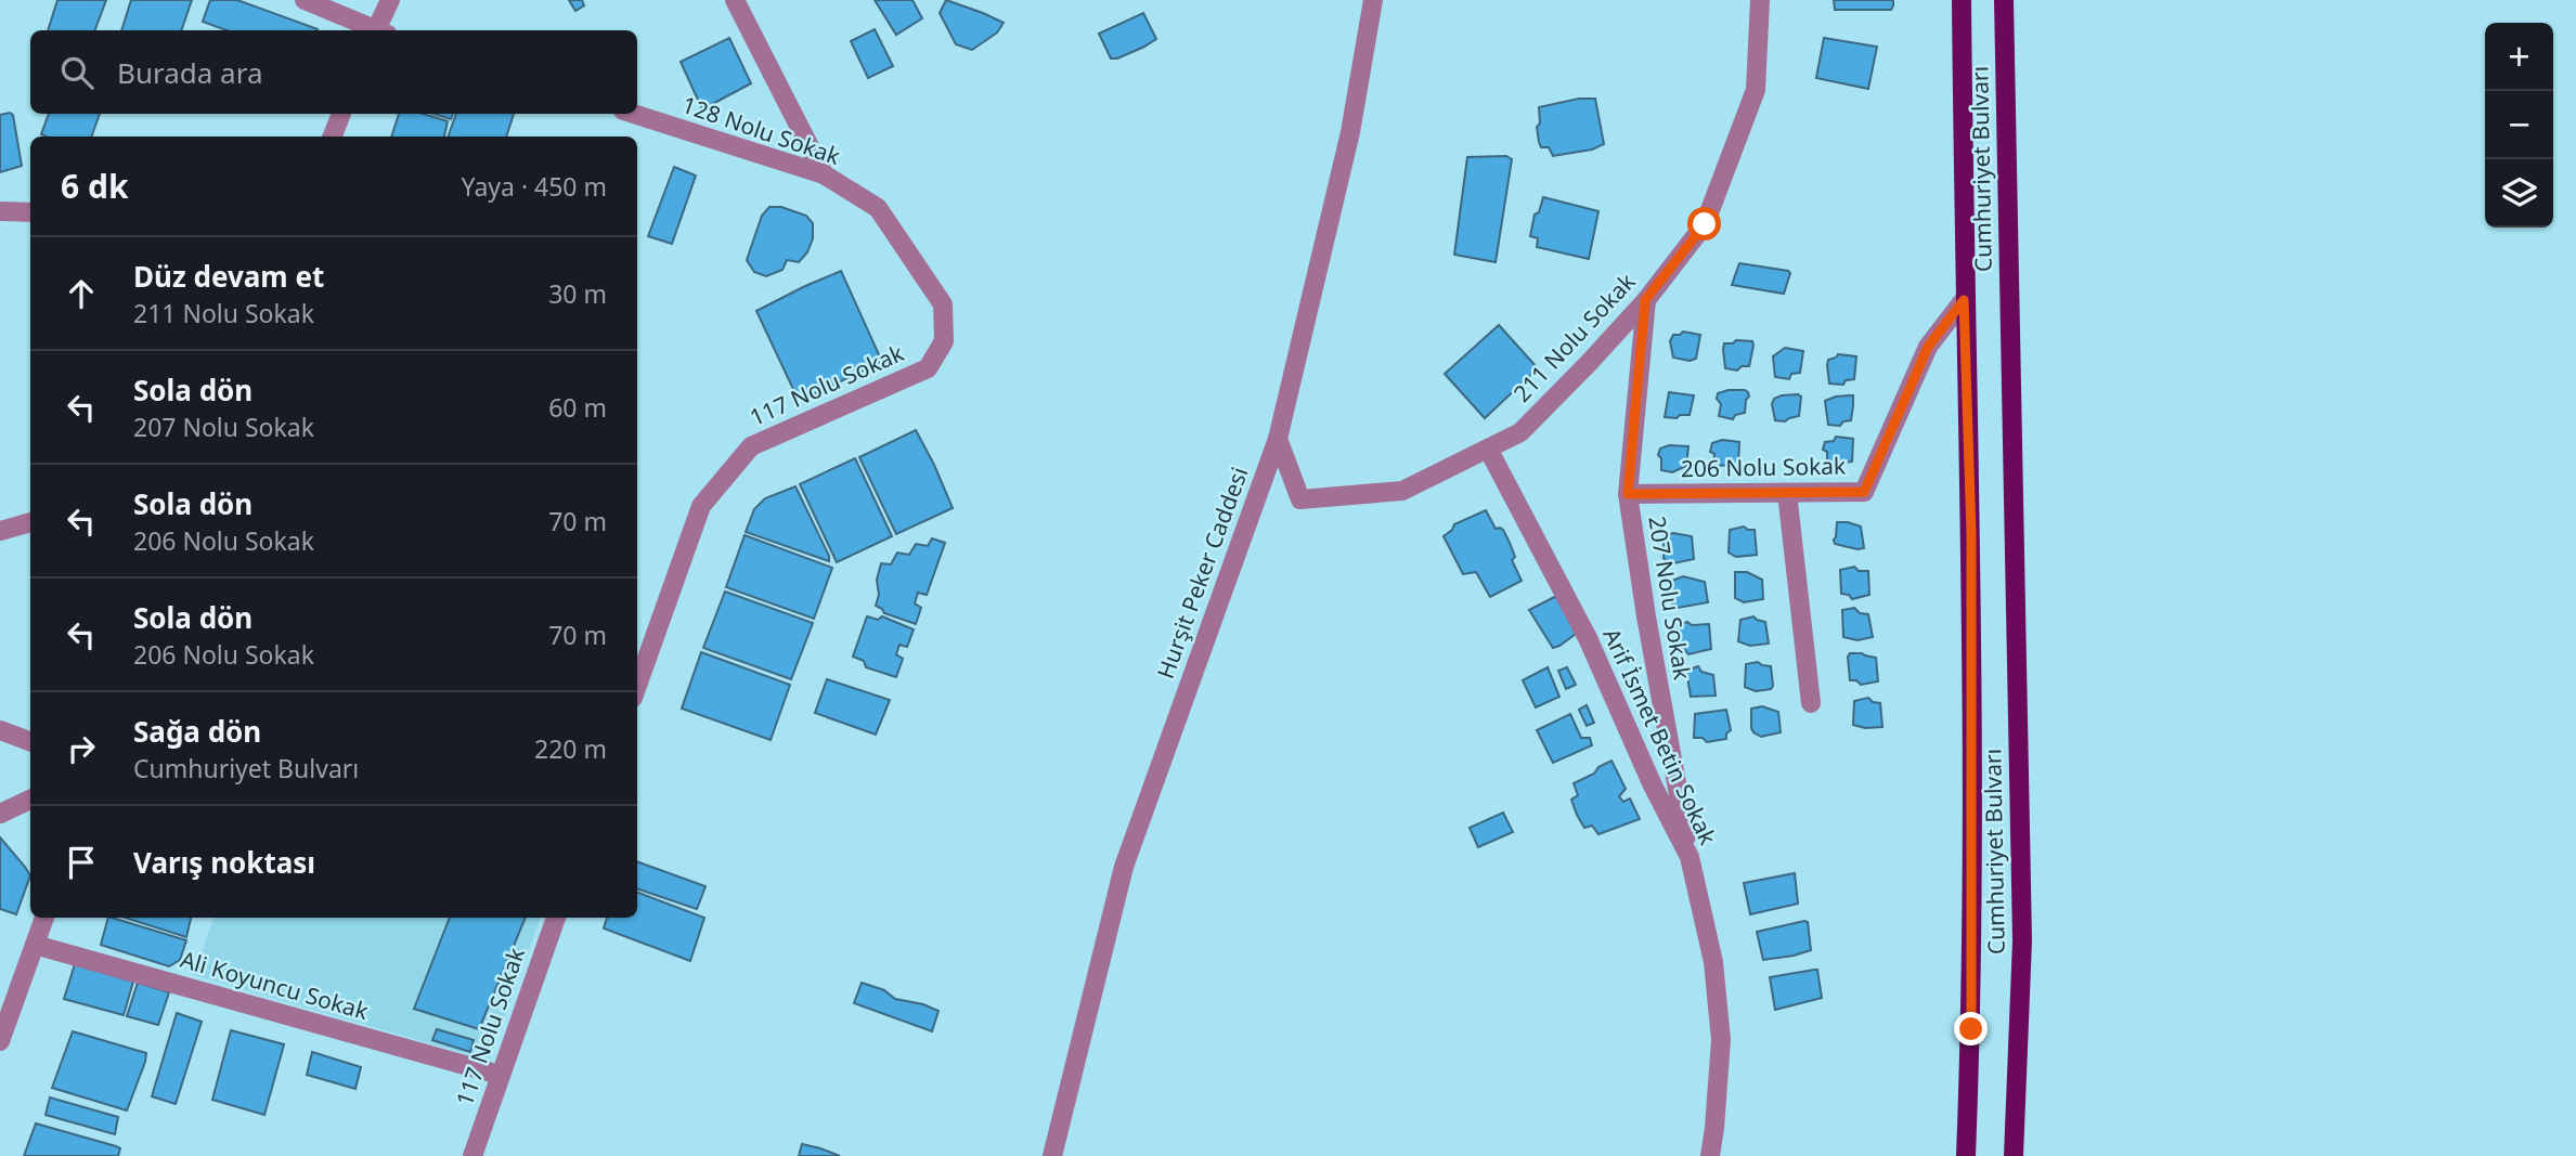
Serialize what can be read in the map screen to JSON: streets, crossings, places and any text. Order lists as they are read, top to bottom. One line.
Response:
{"streets":{"main road":["Cumhuriyet Bulvarı"],"street":["128 Nolu Sokak","211 Nolu Sokak","117 Nolu Sokak","206 Nolu Sokak","Hurşit Peker Caddesi","207 Nolu Sokak","Arif İsmet Betin Sokak","Ali Koyuncu Sokak"]},"crossings":[["128 Nolu Sokak","117 Nolu Sokak"],["Cumhuriyet Bulvarı","206 Nolu Sokak"],["211 Nolu Sokak","Hurşit Peker Caddesi"],["211 Nolu Sokak","207 Nolu Sokak"],["211 Nolu Sokak","Arif İsmet Betin Sokak"],["117 Nolu Sokak","Ali Koyuncu Sokak"],["206 Nolu Sokak","207 Nolu Sokak"],["207 Nolu Sokak","Arif İsmet Betin Sokak"]],"page":{"map_buttons":["+","−"],"search":"Burada ara","heading":["6 dk","Yaya · 450 m"],"list":[["Düz devam et","211 Nolu Sokak","30 m"],["Sola dön","207 Nolu Sokak","60 m"],["Sola dön","206 Nolu Sokak","70 m"],["Sola dön","206 Nolu Sokak","70 m"],["Sağa dön","Cumhuriyet Bulvarı","220 m"],"Varış noktası"]}}
